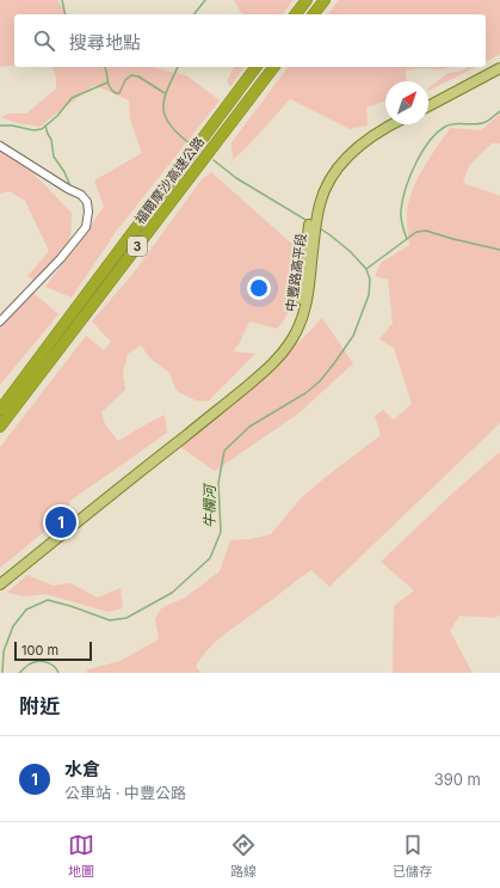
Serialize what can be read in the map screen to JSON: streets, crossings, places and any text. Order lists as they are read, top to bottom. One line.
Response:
{"streets":{"highway":["福爾摩沙高速公路","3"],"main road":["中豐路高平段"]},"water":["牛欄河"],"scale_bar":"100 m","north":"top right","page":{"search":"搜尋地點","pins":"1","scale":"100 m","heading":"附近","list":[{"mark":"1","name":"水倉","note":"公車站 · 中豐公路","value":"390 m"}],"nav":["地圖","路線","已儲存"]}}
